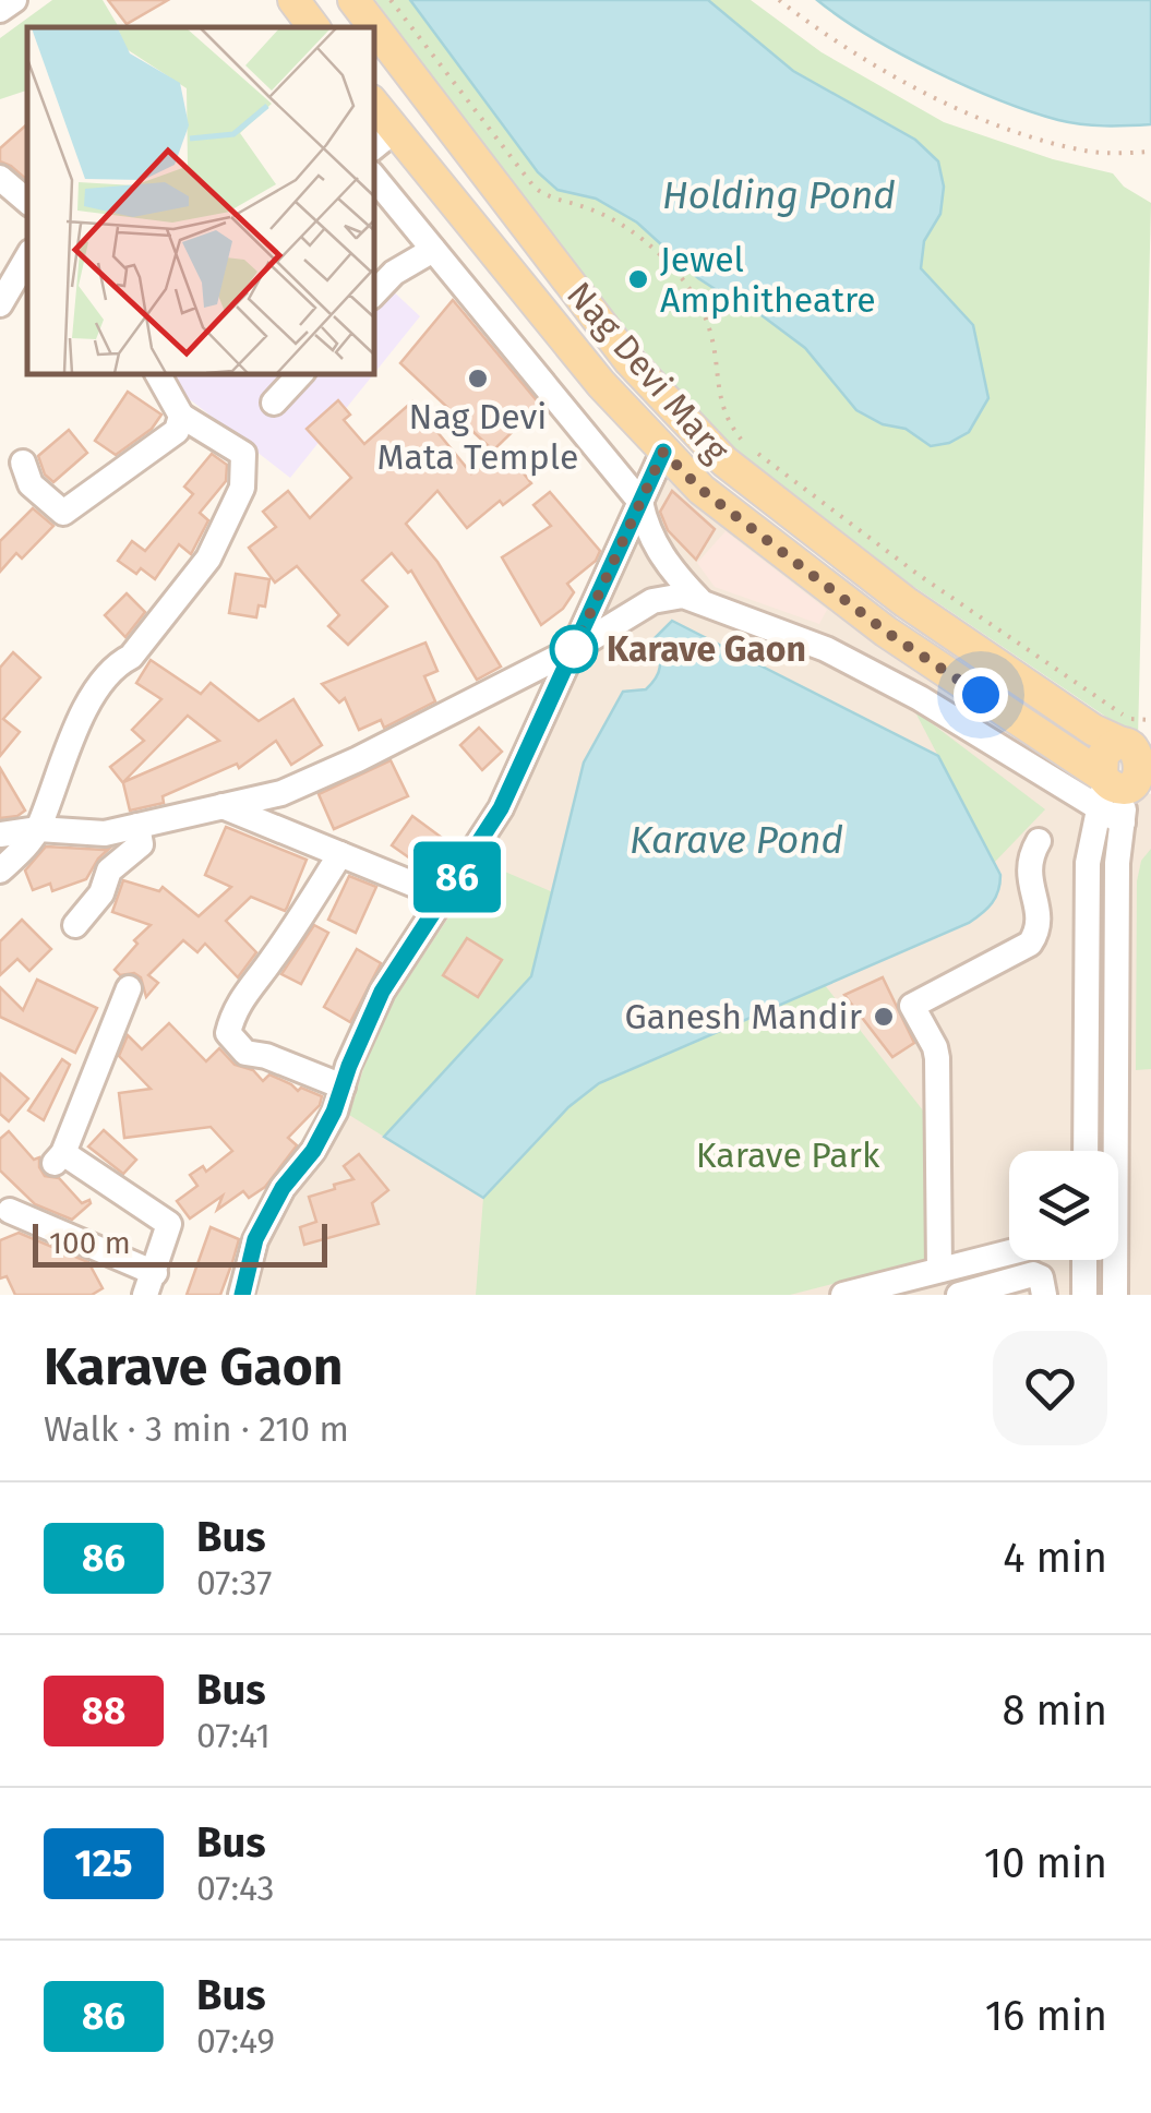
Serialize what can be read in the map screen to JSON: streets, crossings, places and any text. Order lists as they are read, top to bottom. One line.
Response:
{"streets":{"main road":["Nag Devi Marg"]},"water":["Holding Pond","Karave Pond"],"parks":["Karave Park"],"places":["Jewel Amphitheatre","Nag Devi Mata Temple","Karave Gaon","Ganesh Mandir"],"lines":["bus line 86"],"scale_bar":"100 m","page":{"on_map":"86","scale":"100 m","heading":["Karave Gaon","Walk · 3 min · 210 m"],"list":[{"mark":"86","name":"Bus","note":"07:37","value":"4 min"},{"mark":"88","name":"Bus","note":"07:41","value":"8 min"},{"mark":"125","name":"Bus","note":"07:43","value":"10 min"},{"mark":"86","name":"Bus","note":"07:49","value":"16 min"}]}}
